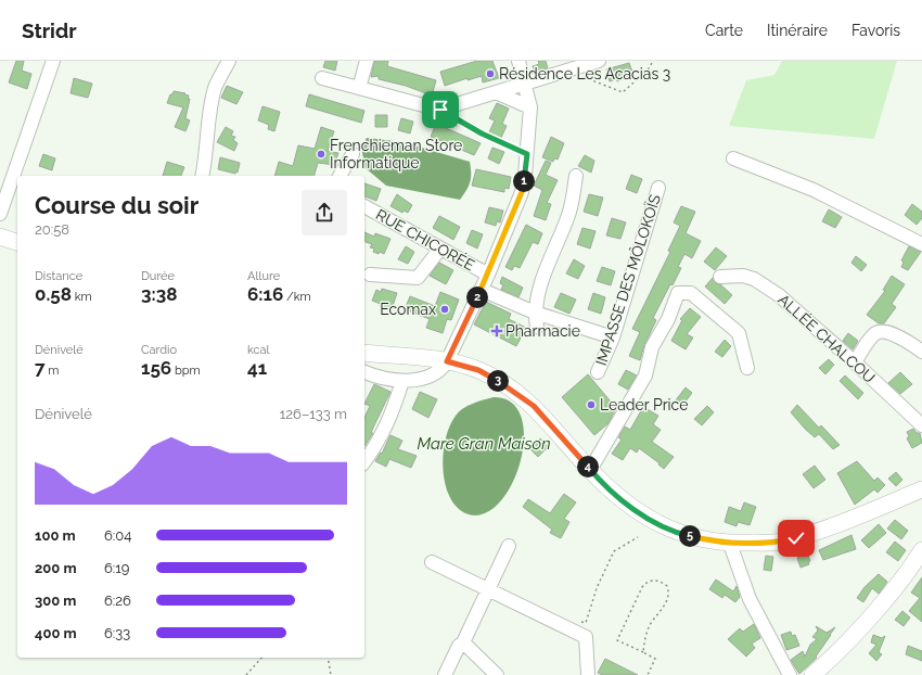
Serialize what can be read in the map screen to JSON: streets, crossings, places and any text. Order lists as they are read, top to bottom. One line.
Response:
{"streets":{"street":["RUE CHICORÉE","IMPASSE DES MÔLOKOÏS","ALLÉE CHALCOU"]},"water":["Mare Gran Maison"],"places":{"other":["Résidence Les Acacias 3","Frenchieman Store Informatique","Ecomax","Leader Price"],"health":["Pharmacie"]},"page":{"header":"Stridr","nav":["Carte","Itinéraire","Favoris"],"pins":["1","2","3","4","5"],"heading":["Course du soir","20:58"],"stats":[["Distance","0.58 km"],["Durée","3:38"],["Allure","6:16 /km"],["Dénivelé","7 m"],["Cardio","156 bpm"],["kcal","41"]],"chart":["Dénivelé","126–133 m"],"list":[{"name":"100 m","note":"6:04"},{"name":"200 m","note":"6:19"},{"name":"300 m","note":"6:26"},{"name":"400 m","note":"6:33"}]}}
